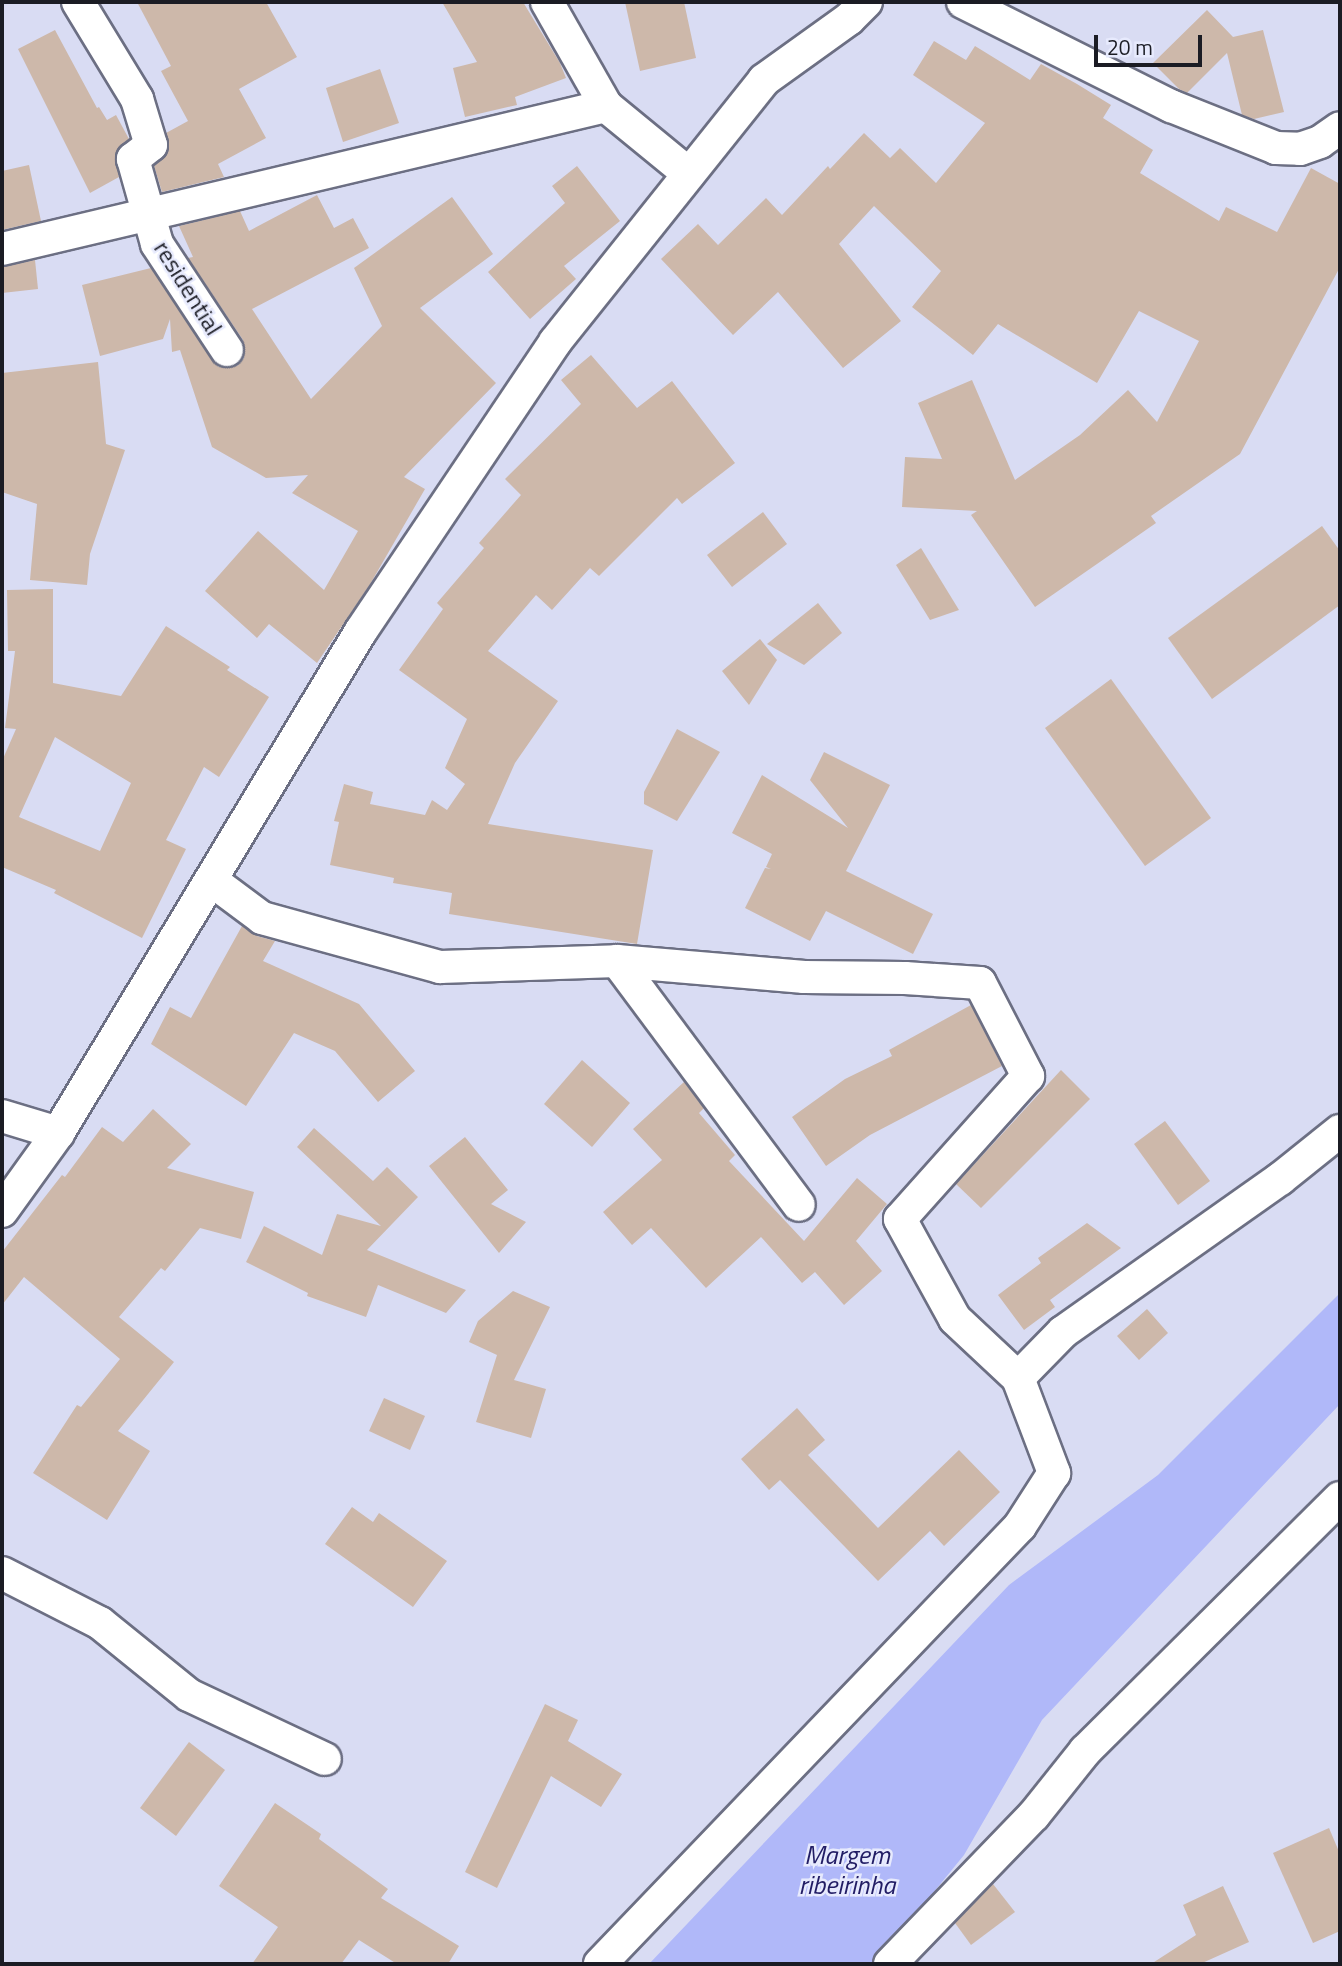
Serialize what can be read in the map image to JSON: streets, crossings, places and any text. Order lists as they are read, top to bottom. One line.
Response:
{"streets":{"street":["residential"]},"water":["Margem ribeirinha"],"scale_bar":"20 m"}
